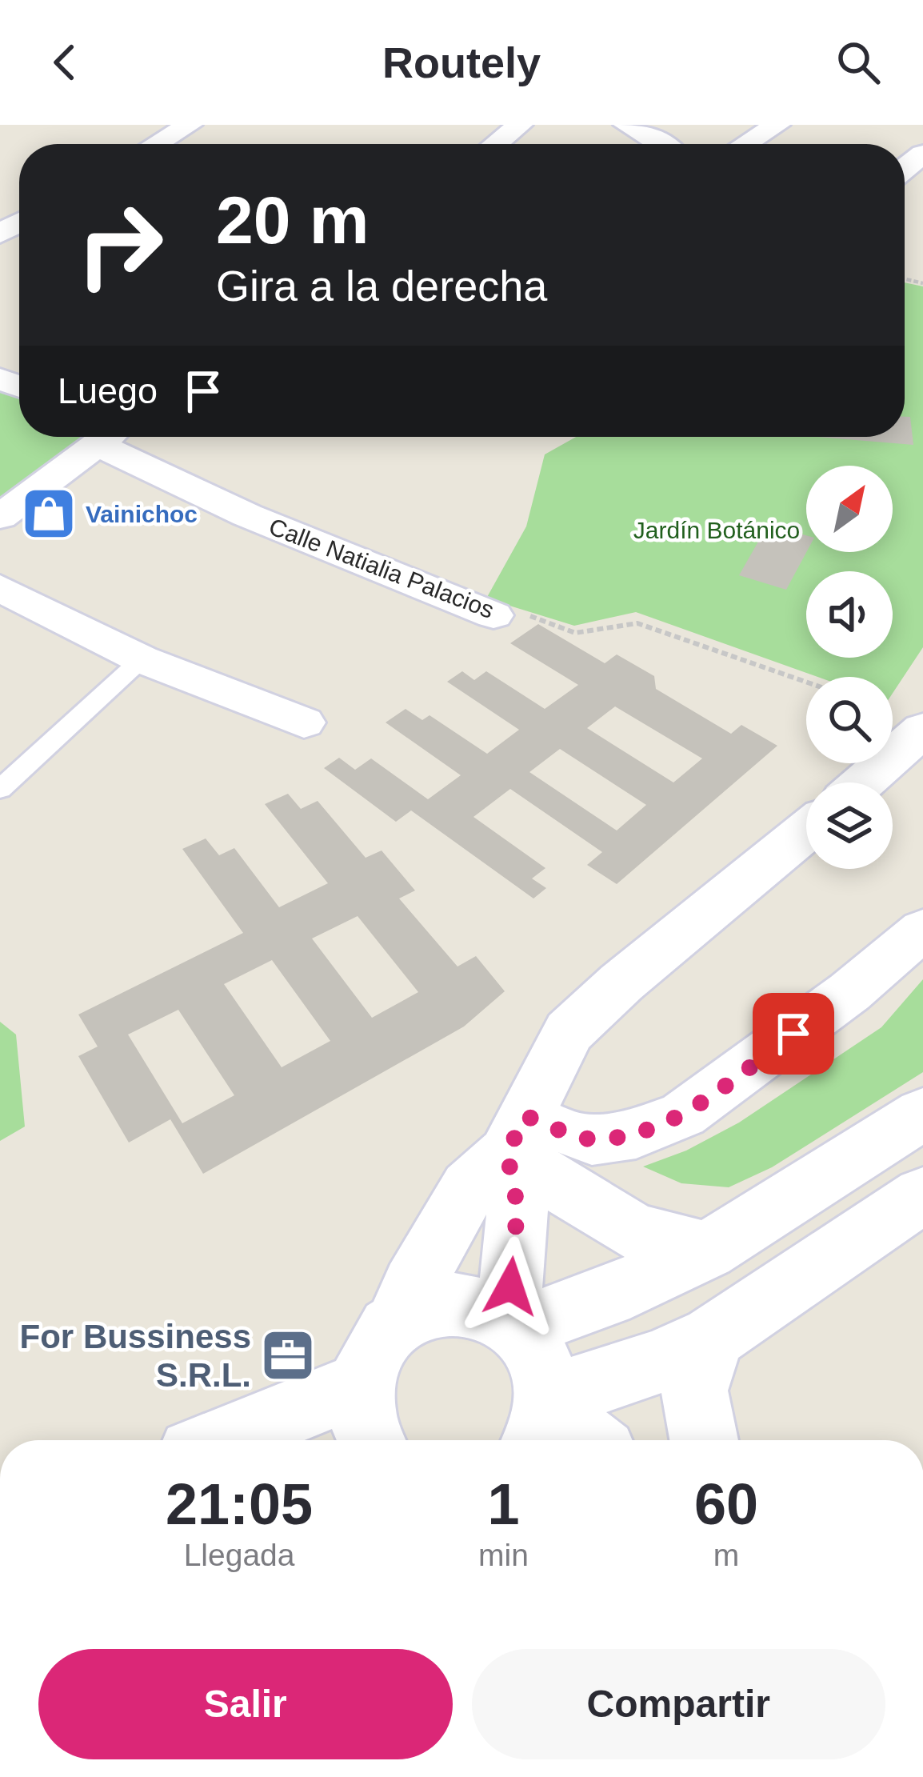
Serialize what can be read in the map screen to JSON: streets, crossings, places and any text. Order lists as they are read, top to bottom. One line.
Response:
{"streets":{"street":["Calle Natialia Palacios"]},"parks":["Jardín Botánico"],"places":{"shop":["Vainichoc"],"office":["For Bussiness S.R.L."]},"north":"top right","page":{"header":"Routely","turn":["20 m","Gira a la derecha"],"then":"Luego","eta":["21:05","Llegada","1","min","60","m"],"buttons":["Salir","Compartir"]}}
